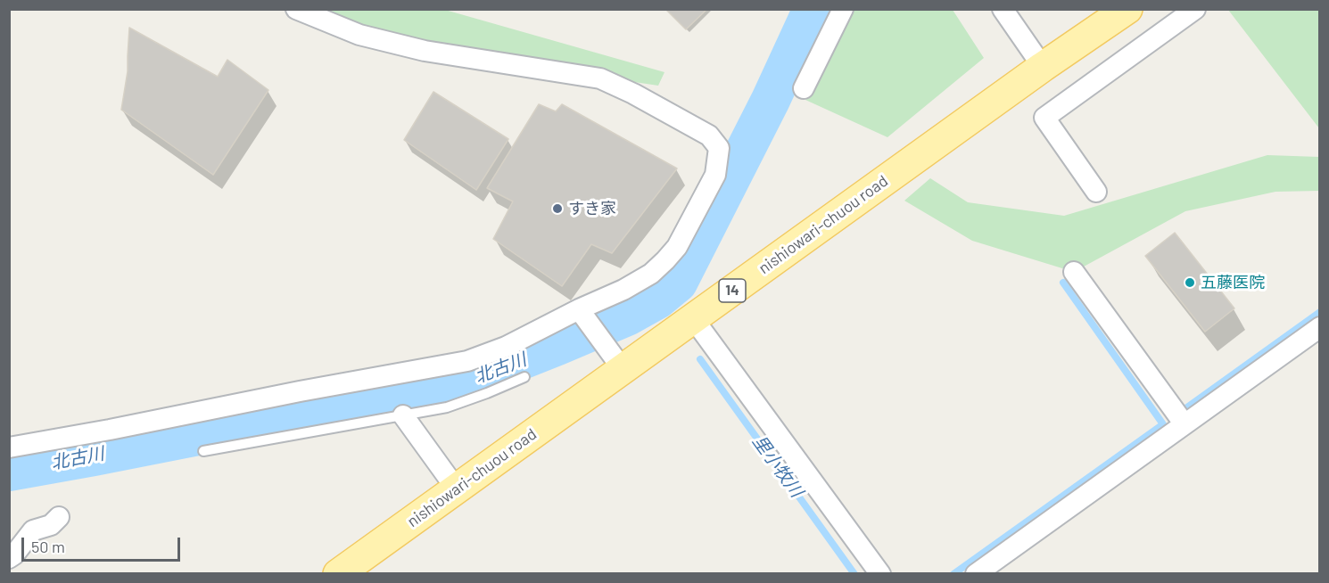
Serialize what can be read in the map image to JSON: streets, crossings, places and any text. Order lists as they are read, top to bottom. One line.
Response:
{"streets":{"main road":["nishiowari-chuou road","14"]},"water":["北古川","里小牧川"],"places":["すき家","五藤医院"],"scale_bar":"50 m"}
